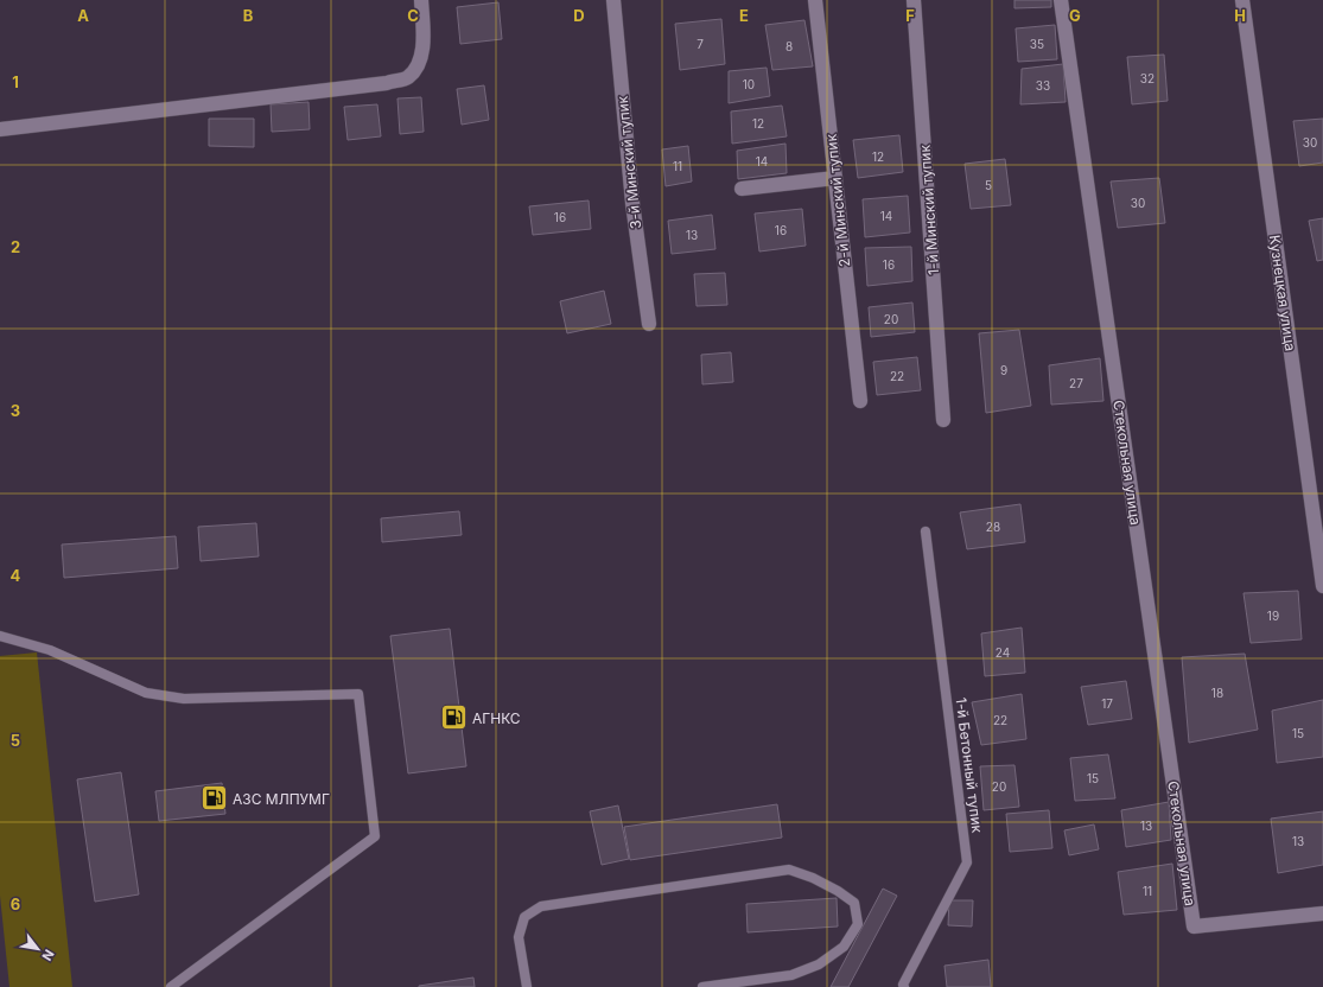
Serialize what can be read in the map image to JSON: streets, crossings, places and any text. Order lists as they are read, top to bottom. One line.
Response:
{"streets":{"street":["3-й Минский тупик","2-й Минский тупик","1-й Минский тупик","Кузнецкая улица","Стекольная улица"],"lane":["1-й Бетонный тупик"]},"places":{"fuel station":["АГНКС","АЗС МЛПУМГ"]},"house_numbers":["7","35","8","32","10","33","12","30","12","14","11","5","30","14","16","16","13","16","20","9","22","27","28","19","24","18","17","22","15","15","20","13","13","11"],"north":"bottom right","grid":{"columns":["A","B","C","D","E","F","G","H"],"rows":["1","2","3","4","5","6"]}}
